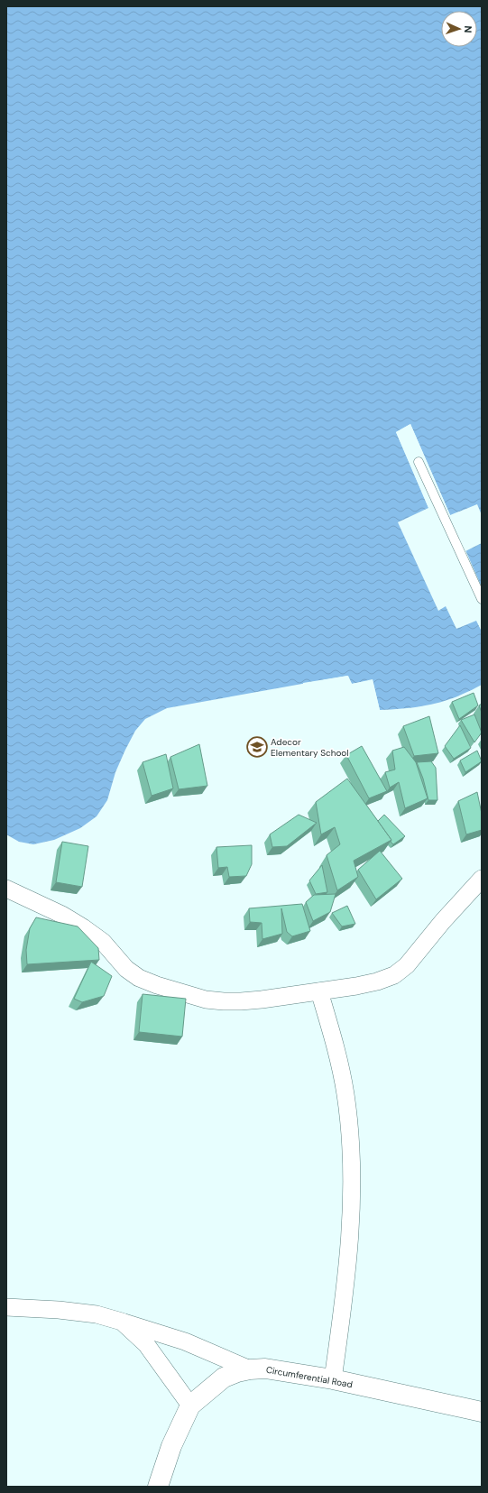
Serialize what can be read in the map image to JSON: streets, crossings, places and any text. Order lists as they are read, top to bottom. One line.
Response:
{"streets":{"main road":["Circumferential Road"]},"places":{"school or university":["Adecor Elementary School"]},"north":"right"}
